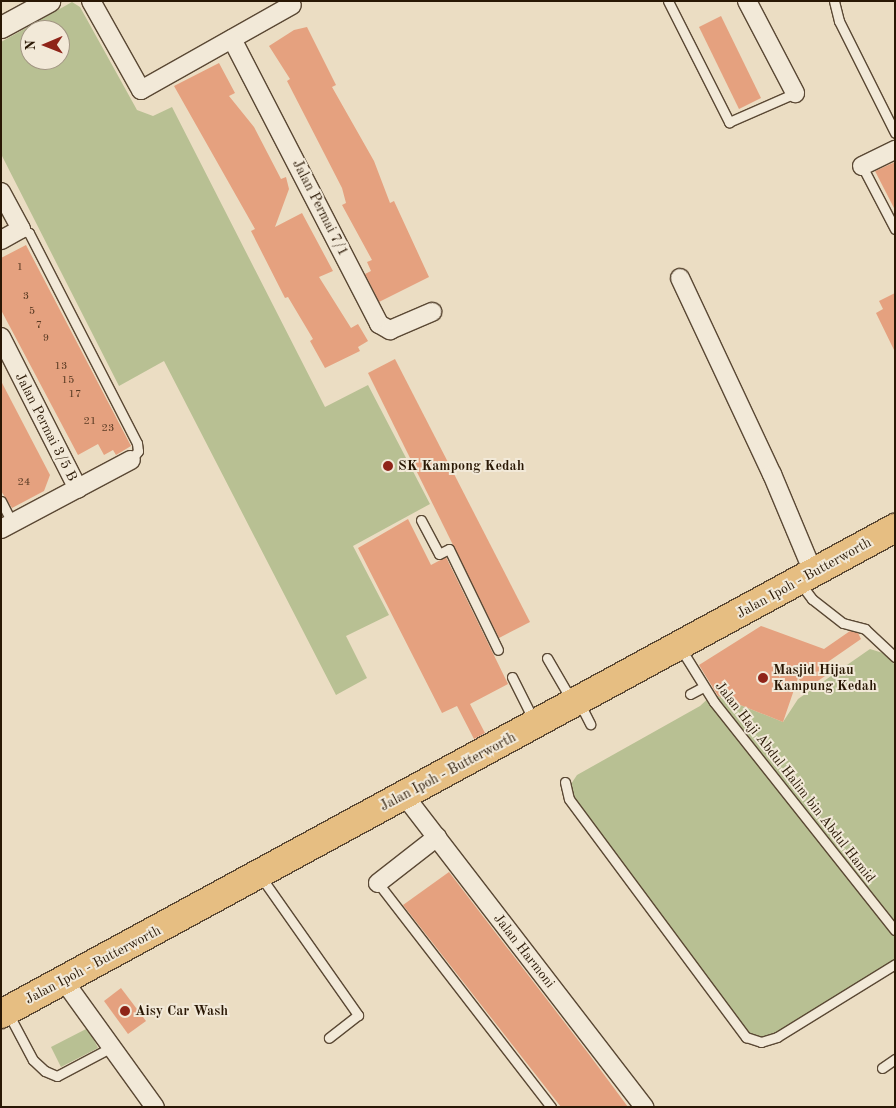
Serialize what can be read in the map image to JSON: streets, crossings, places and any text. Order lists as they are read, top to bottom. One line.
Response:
{"streets":{"highway":["Jalan Ipoh - Butterworth"],"street":["Jalan Permai 7/1","Jalan Permai 3/5 B","Jalan Harmoni"],"lane":["Jalan Haji Abdul Halim bin Abdul Hamid"]},"crossings":[["Jalan Ipoh - Butterworth","Jalan Haji Abdul Halim bin Abdul Hamid"],["Jalan Ipoh - Butterworth","Jalan Harmoni"]],"places":["SK Kampong Kedah","Masjid Hijau Kampung Kedah","Aisy Car Wash"],"house_numbers":["1","3","5","7","9","13","15","17","21","23","24"],"north":"left"}
